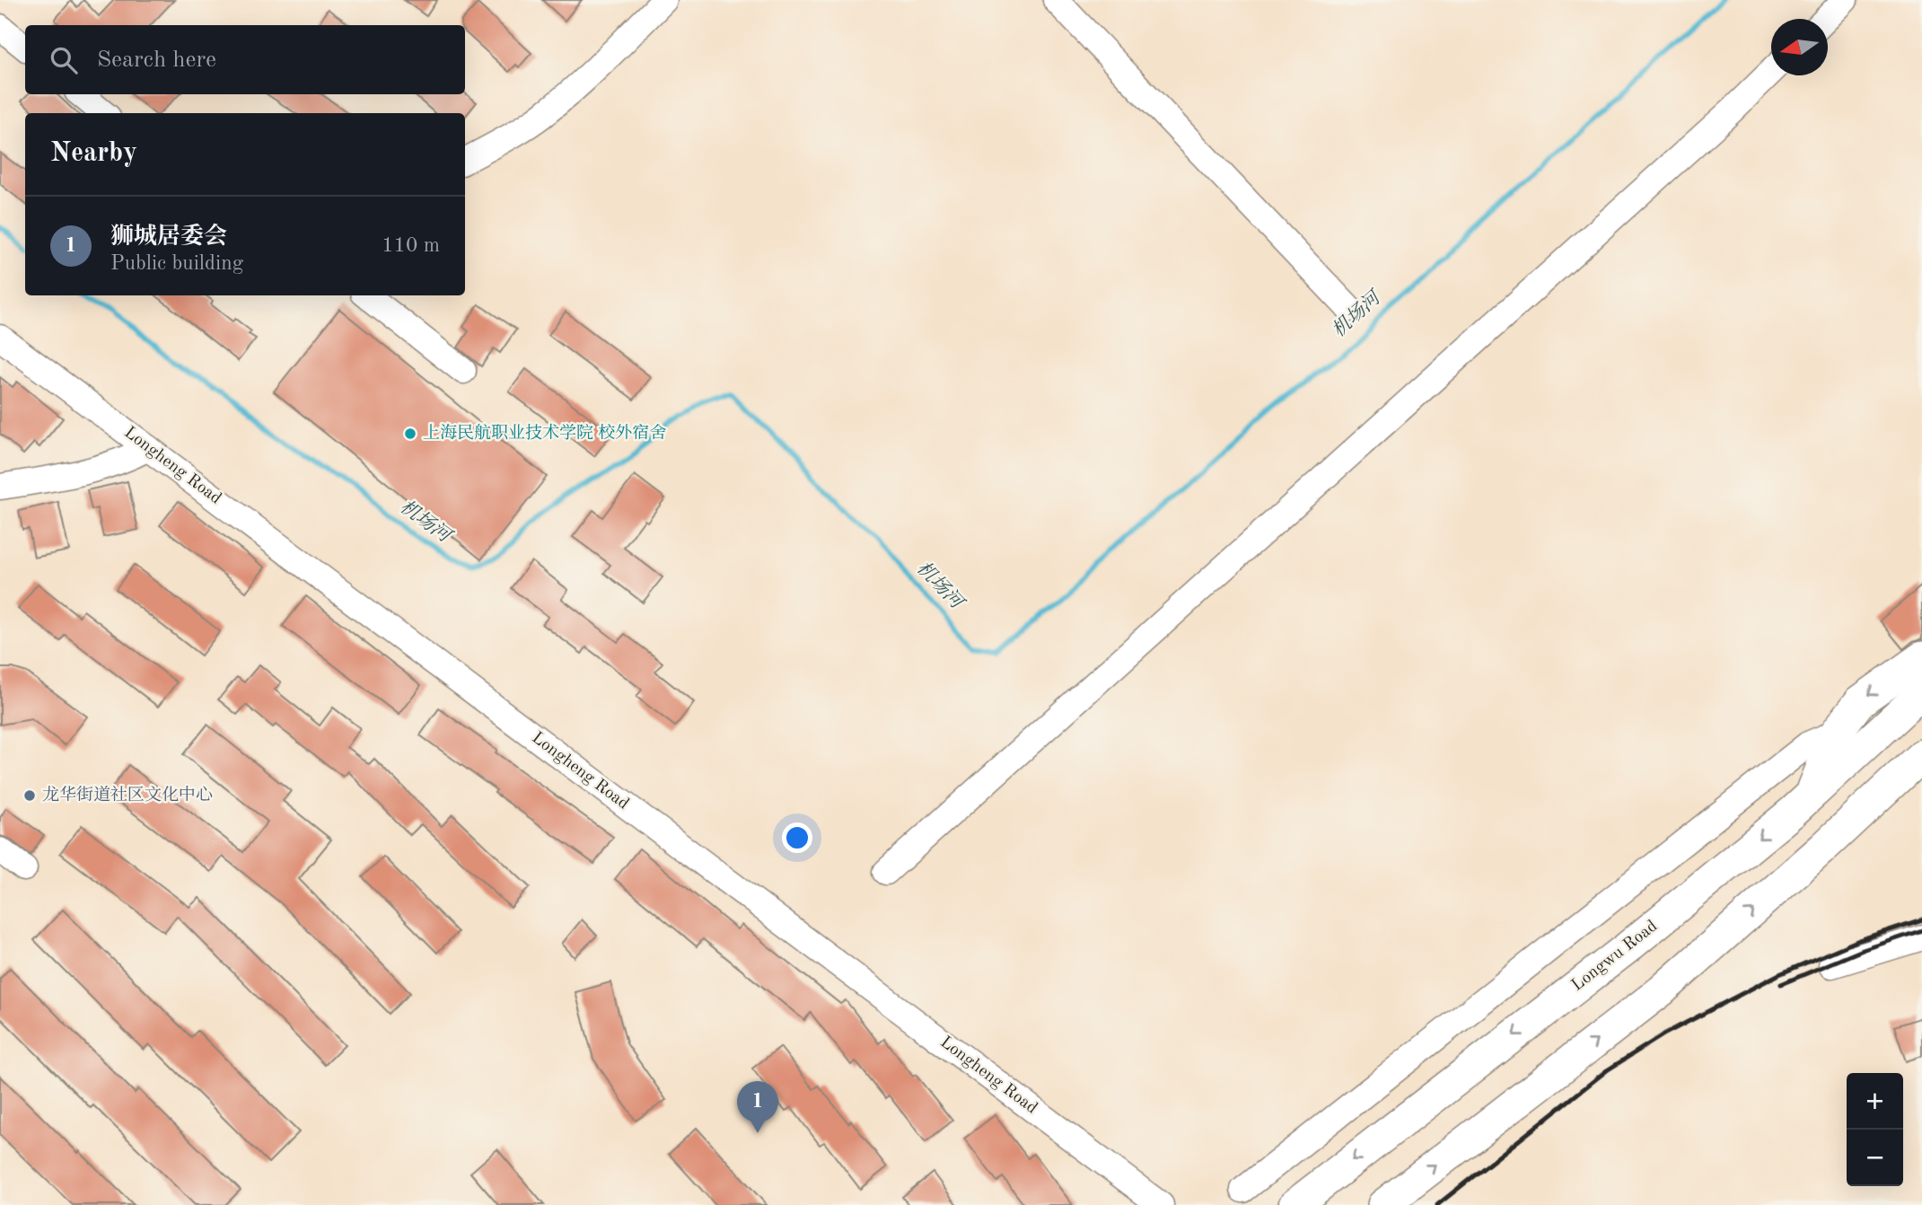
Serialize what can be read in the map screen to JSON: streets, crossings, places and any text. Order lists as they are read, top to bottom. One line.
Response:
{"streets":{"main road":["Longwu Road"],"street":["Longheng Road"]},"water":["机场河"],"places":["上海民航职业技术学院 校外宿舍","龙华街道社区文化中心"],"north":"left","page":{"search":"Search here","heading":"Nearby","list":[{"mark":"1","name":"狮城居委会","note":"Public building","value":"110 m"}],"map_buttons":["+","−"],"pins":"1"}}
